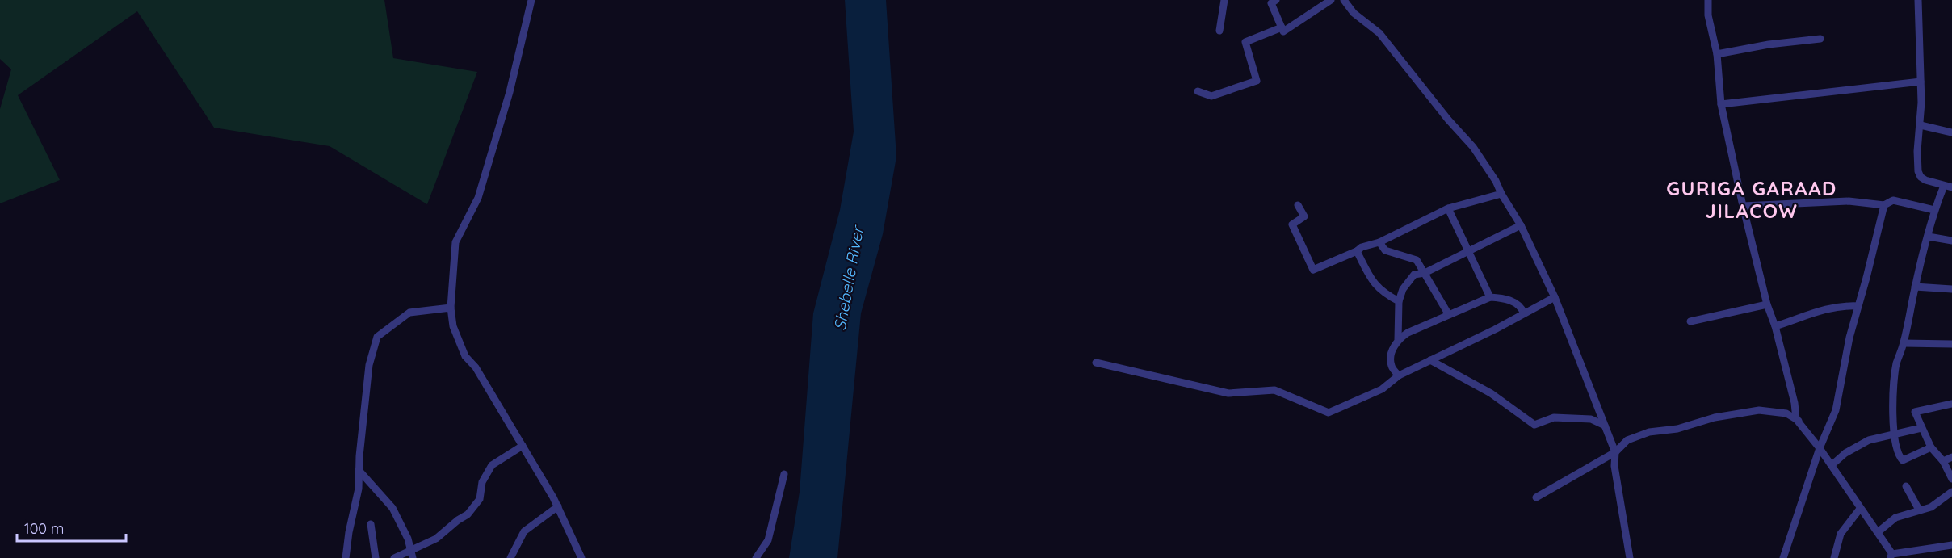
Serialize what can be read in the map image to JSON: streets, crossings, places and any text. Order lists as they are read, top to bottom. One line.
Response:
{"districts":["GURIGA GARAAD JILACOW"],"water":["Shebelle River"],"scale_bar":"100 m"}
